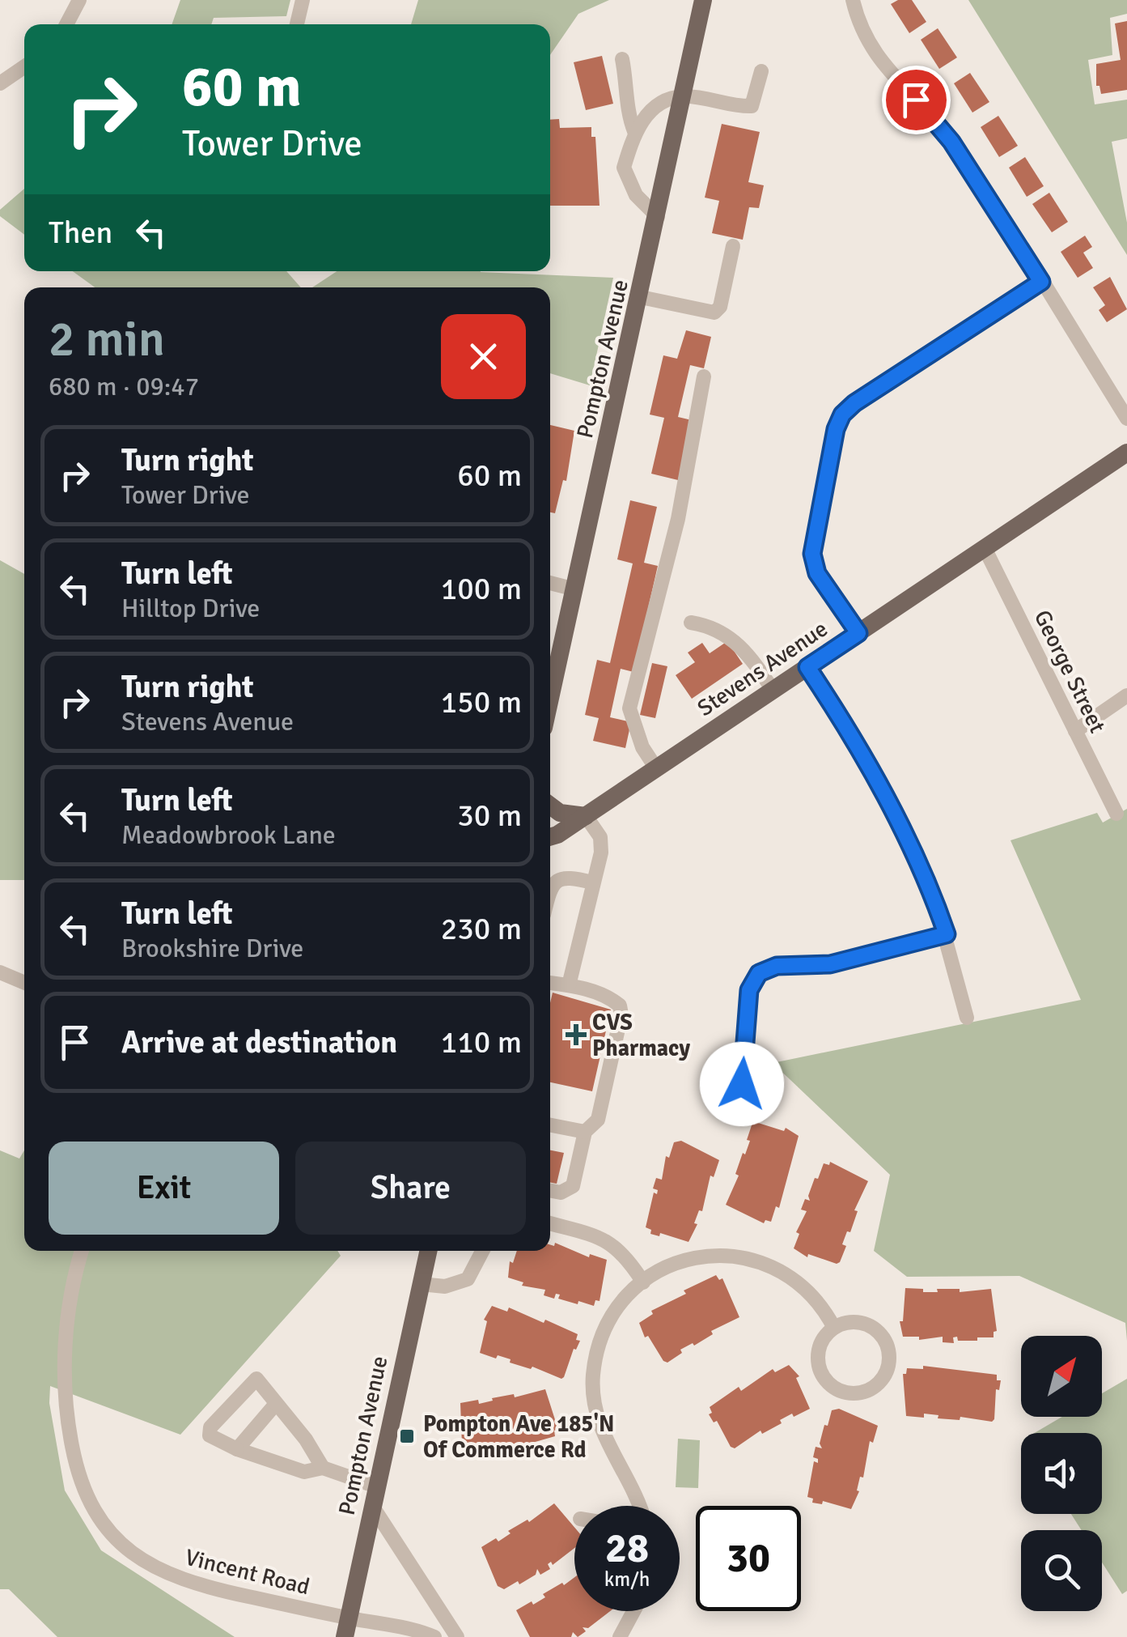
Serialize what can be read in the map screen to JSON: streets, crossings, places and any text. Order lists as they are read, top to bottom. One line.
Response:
{"streets":{"main road":["Pompton Avenue","Stevens Avenue"],"street":["George Street","Vincent Road"]},"crossings":[["Pompton Avenue","Vincent Road"],["Stevens Avenue","George Street"]],"places":{"health":["CVS Pharmacy"],"transit":["Pompton Ave 185'N Of Commerce Rd"]},"north":"top right","page":{"turn":["60 m","Tower Drive"],"then":"Then","heading":["2 min","680 m · 09:47"],"list":[{"name":"Turn right","note":"Tower Drive","value":"60 m"},{"name":"Turn left","note":"Hilltop Drive","value":"100 m"},{"name":"Turn right","note":"Stevens Avenue","value":"150 m"},{"name":"Turn left","note":"Meadowbrook Lane","value":"30 m"},{"name":"Turn left","note":"Brookshire Drive","value":"230 m"},{"name":"Arrive at destination","value":"110 m"}],"buttons":["Exit","Share"],"speed":"28 km/h","limit":"30"}}
